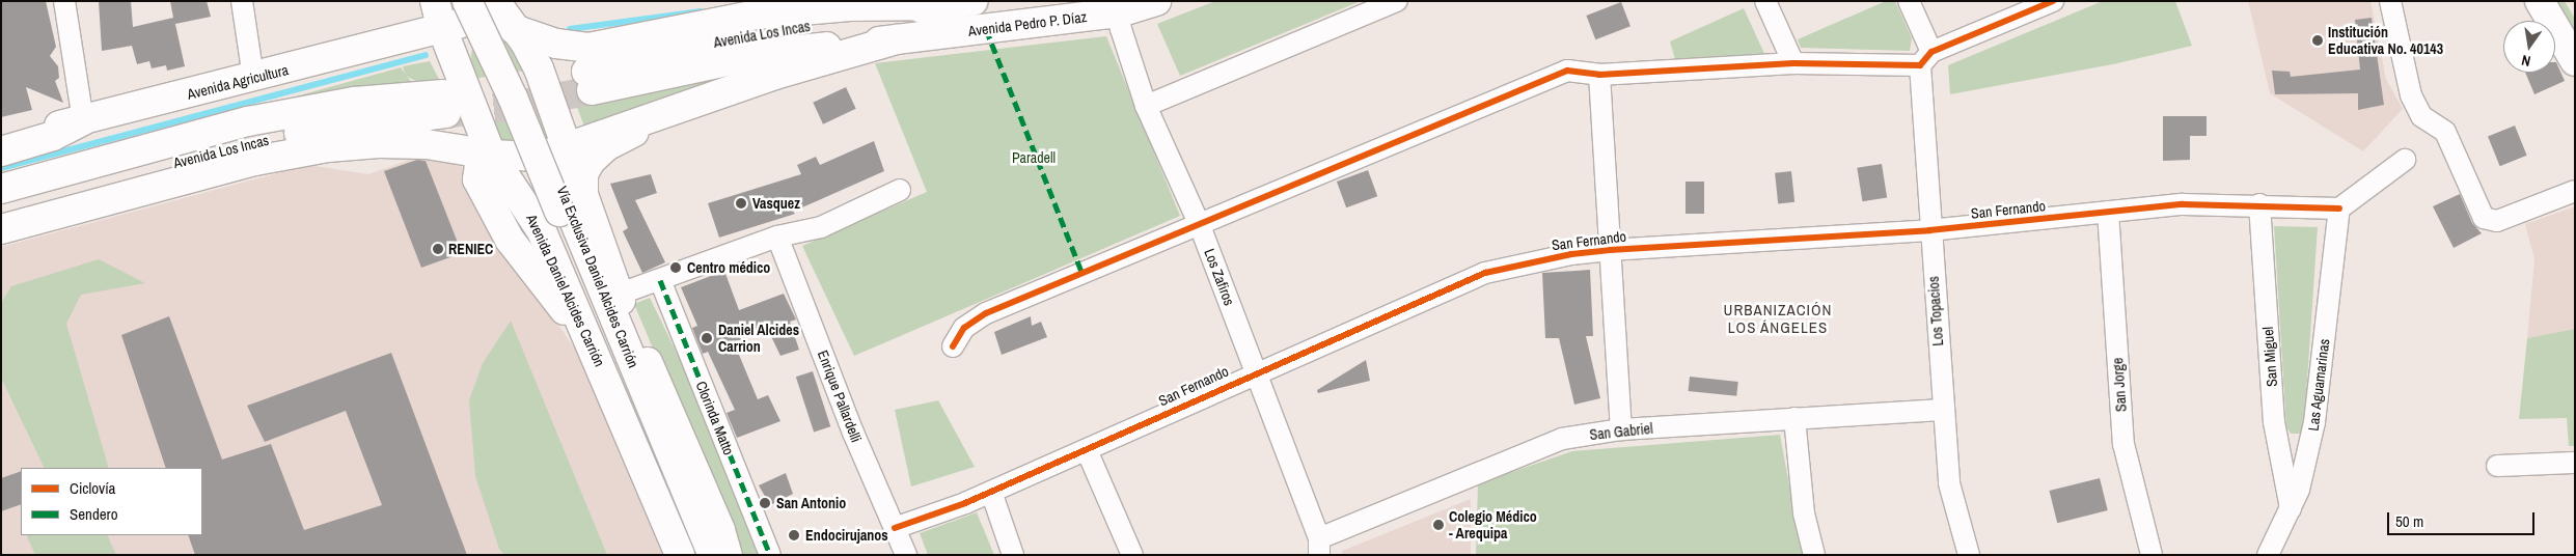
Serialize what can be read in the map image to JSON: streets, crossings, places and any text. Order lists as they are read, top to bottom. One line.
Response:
{"streets":{"main road":["Avenida Pedro P. Díaz","Avenida Los Incas","Avenida Agricultura","Vía Exclusiva Daniel Alcides Carrión","Avenida Daniel Alcides Carrión"],"street":["San Fernando","Los Zafiros","Los Topacios","San Miguel","San Jorge","Las Aguamarinas","Enrique Pallardelli","Clorinda Matto","San Gabriel"]},"crossings":[["Avenida Pedro P. Díaz","Avenida Los Incas"],["Avenida Pedro P. Díaz","Avenida Agricultura"],["Avenida Pedro P. Díaz","Los Zafiros"],["Avenida Los Incas","Avenida Agricultura"],["Avenida Agricultura","Vía Exclusiva Daniel Alcides Carrión"],["Avenida Agricultura","Avenida Daniel Alcides Carrión"],["San Fernando","Los Zafiros"],["San Fernando","Los Topacios"],["San Fernando","San Miguel"],["San Fernando","San Jorge"],["San Fernando","Las Aguamarinas"],["San Fernando","Enrique Pallardelli"],["Los Zafiros","San Gabriel"],["Los Topacios","San Gabriel"],["San Miguel","Las Aguamarinas"]],"districts":["URBANIZACIÓN LOS ÁNGELES"],"parks":["Paradell"],"places":["Institución Educativa No. 40143","Vasquez","RENIEC","Centro médico","Daniel Alcides Carrion","San Antonio","Colegio Médico - Arequipa","Endocirujanos"],"legend":["Ciclovía","Sendero"],"scale_bar":"50 m","north":"bottom"}
